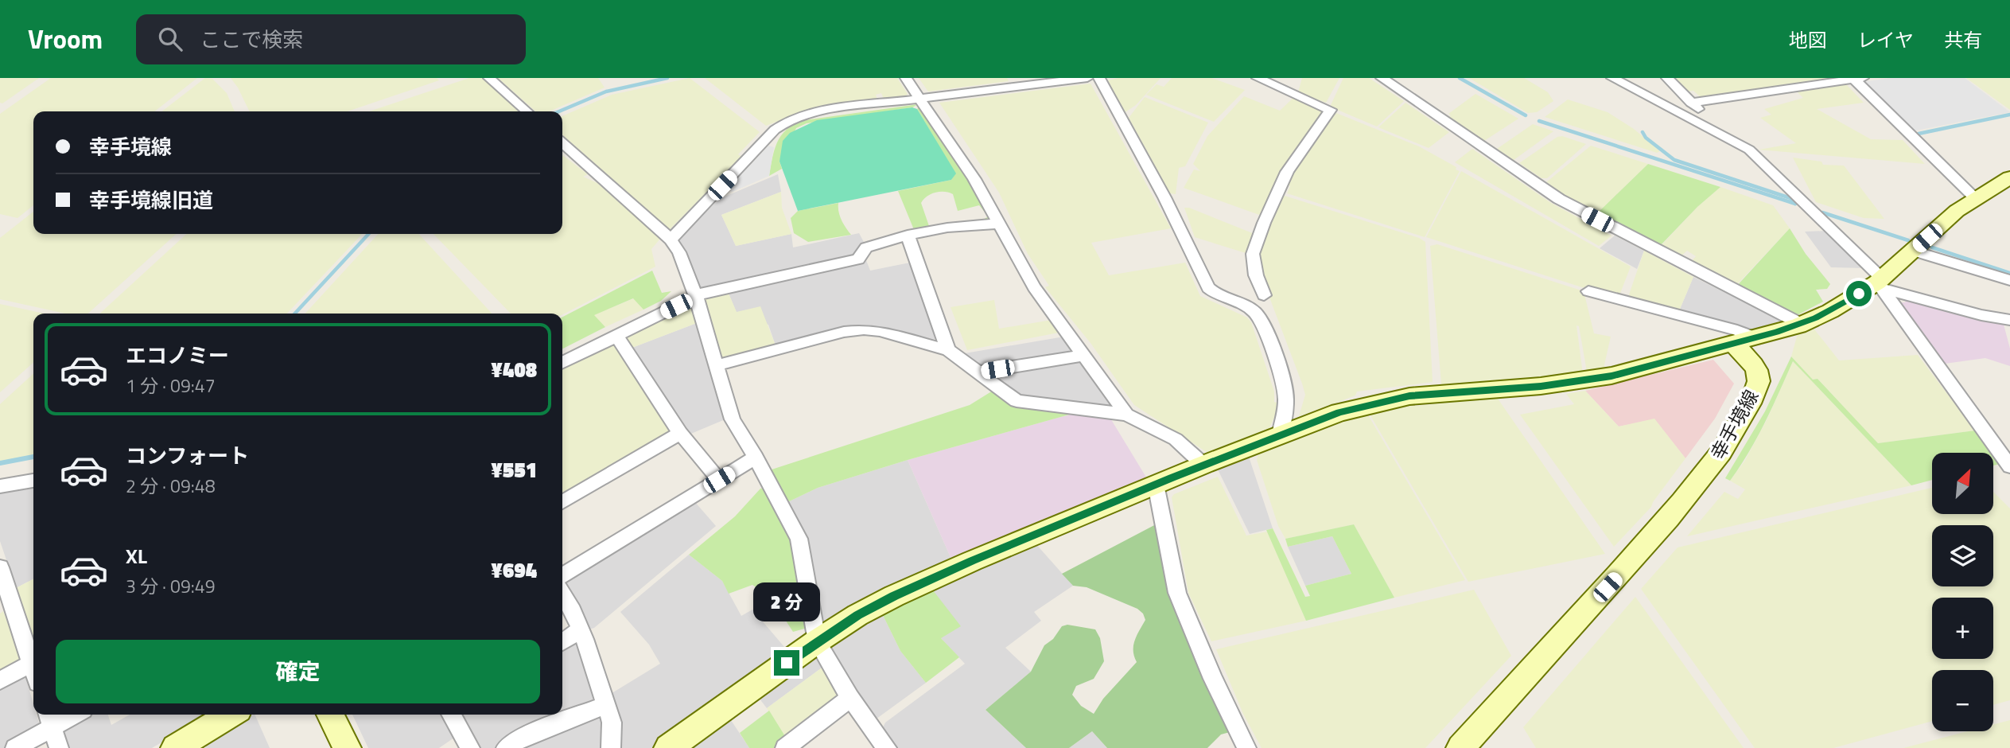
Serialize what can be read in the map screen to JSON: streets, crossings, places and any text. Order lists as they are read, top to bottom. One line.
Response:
{"streets":{"street":["幸手境線"]},"north":"top right","page":{"header":"Vroom","search":"ここで検索","nav":["地図","レイヤ","共有"],"banner":["幸手境線","幸手境線旧道"],"list":[{"name":"エコノミー","note":"1 分 · 09:47","value":"¥408"},{"name":"コンフォート","note":"2 分 · 09:48","value":"¥551"},{"name":"XL","note":"3 分 · 09:49","value":"¥694"}],"map_buttons":["+","−"],"bubble":"2 分","buttons":"確定"}}
